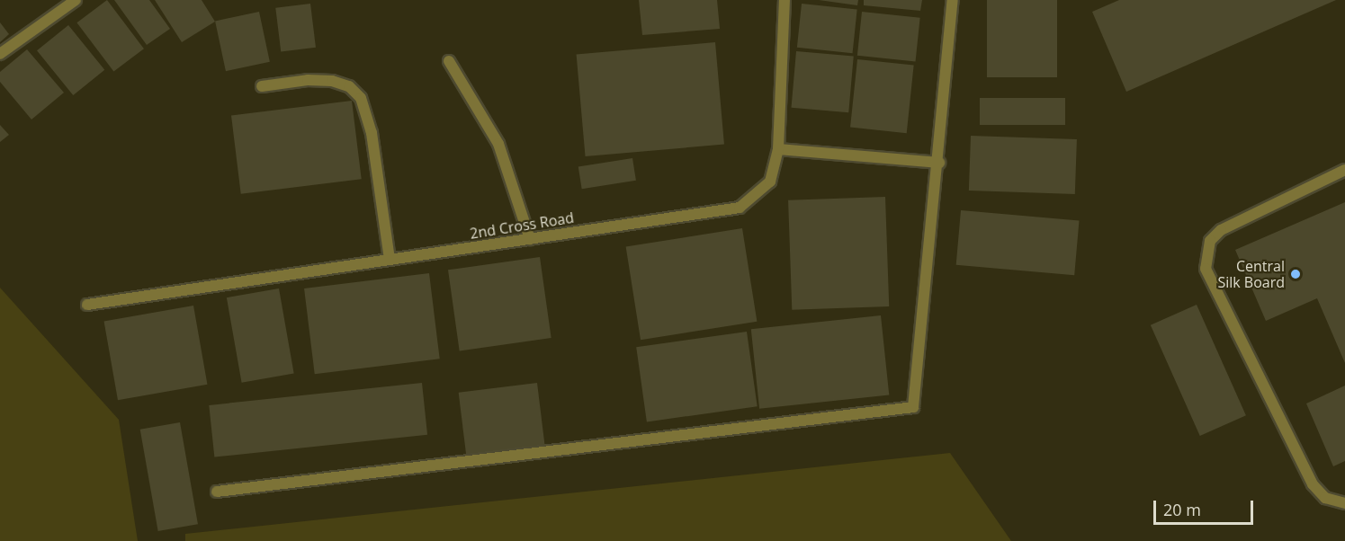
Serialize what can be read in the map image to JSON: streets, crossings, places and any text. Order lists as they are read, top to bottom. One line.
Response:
{"streets":{"street":["2nd Cross Road"]},"places":["Central Silk Board"],"scale_bar":"20 m"}
